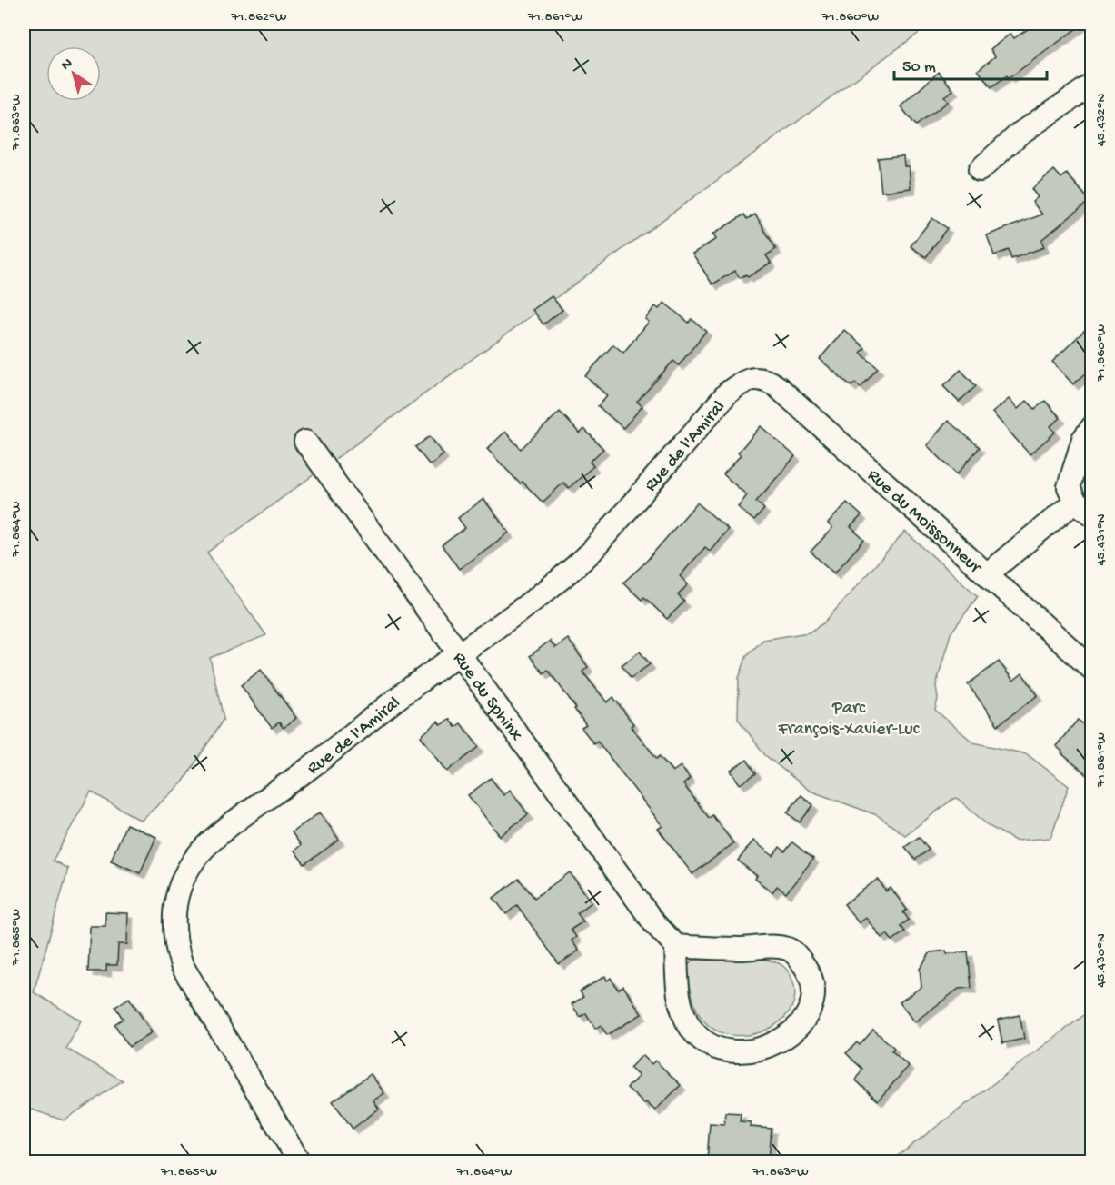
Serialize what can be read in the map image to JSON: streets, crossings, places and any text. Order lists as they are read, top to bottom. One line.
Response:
{"streets":{"street":["Rue de l'Amiral","Rue du Moissonneur","Rue du Sphinx"]},"crossings":[["Rue de l'Amiral","Rue du Moissonneur"],["Rue de l'Amiral","Rue du Sphinx"]],"parks":["Parc François-Xavier-Luc"],"scale_bar":"50 m","north":"top left","coordinates":["71.862°W","71.861°W","71.860°W","45.432°N","71.863°W","71.864°W","45.431°N","71.865°W","45.430°N"]}
